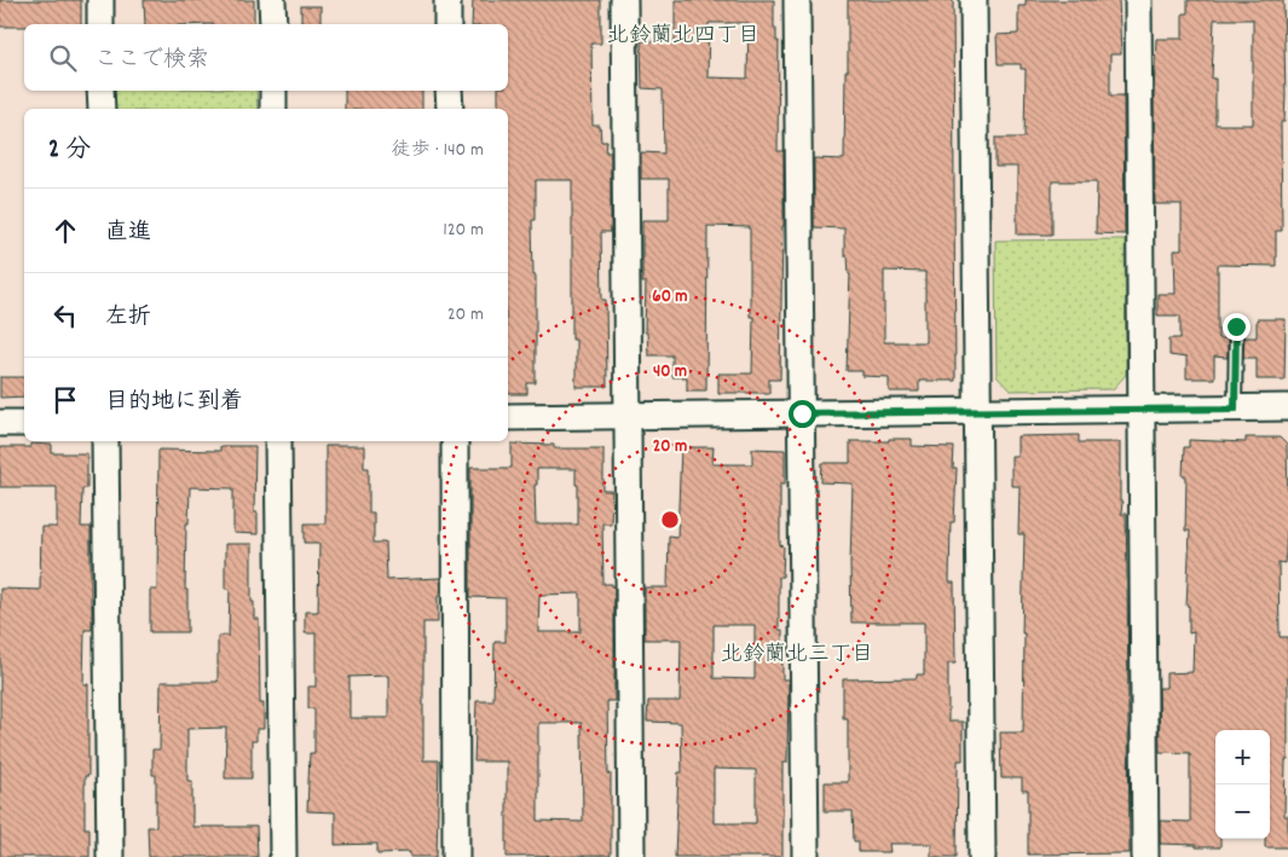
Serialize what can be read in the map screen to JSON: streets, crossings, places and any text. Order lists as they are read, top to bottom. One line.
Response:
{"districts":["北鈴蘭北四丁目","北鈴蘭北三丁目"],"page":{"search":"ここで検索","heading":["2 分","徒歩 · 140 m"],"list":[["直進","120 m"],["左折","20 m"],"目的地に到着"],"map_buttons":["+","−"]},"rings":["60 m","40 m","20 m"]}
